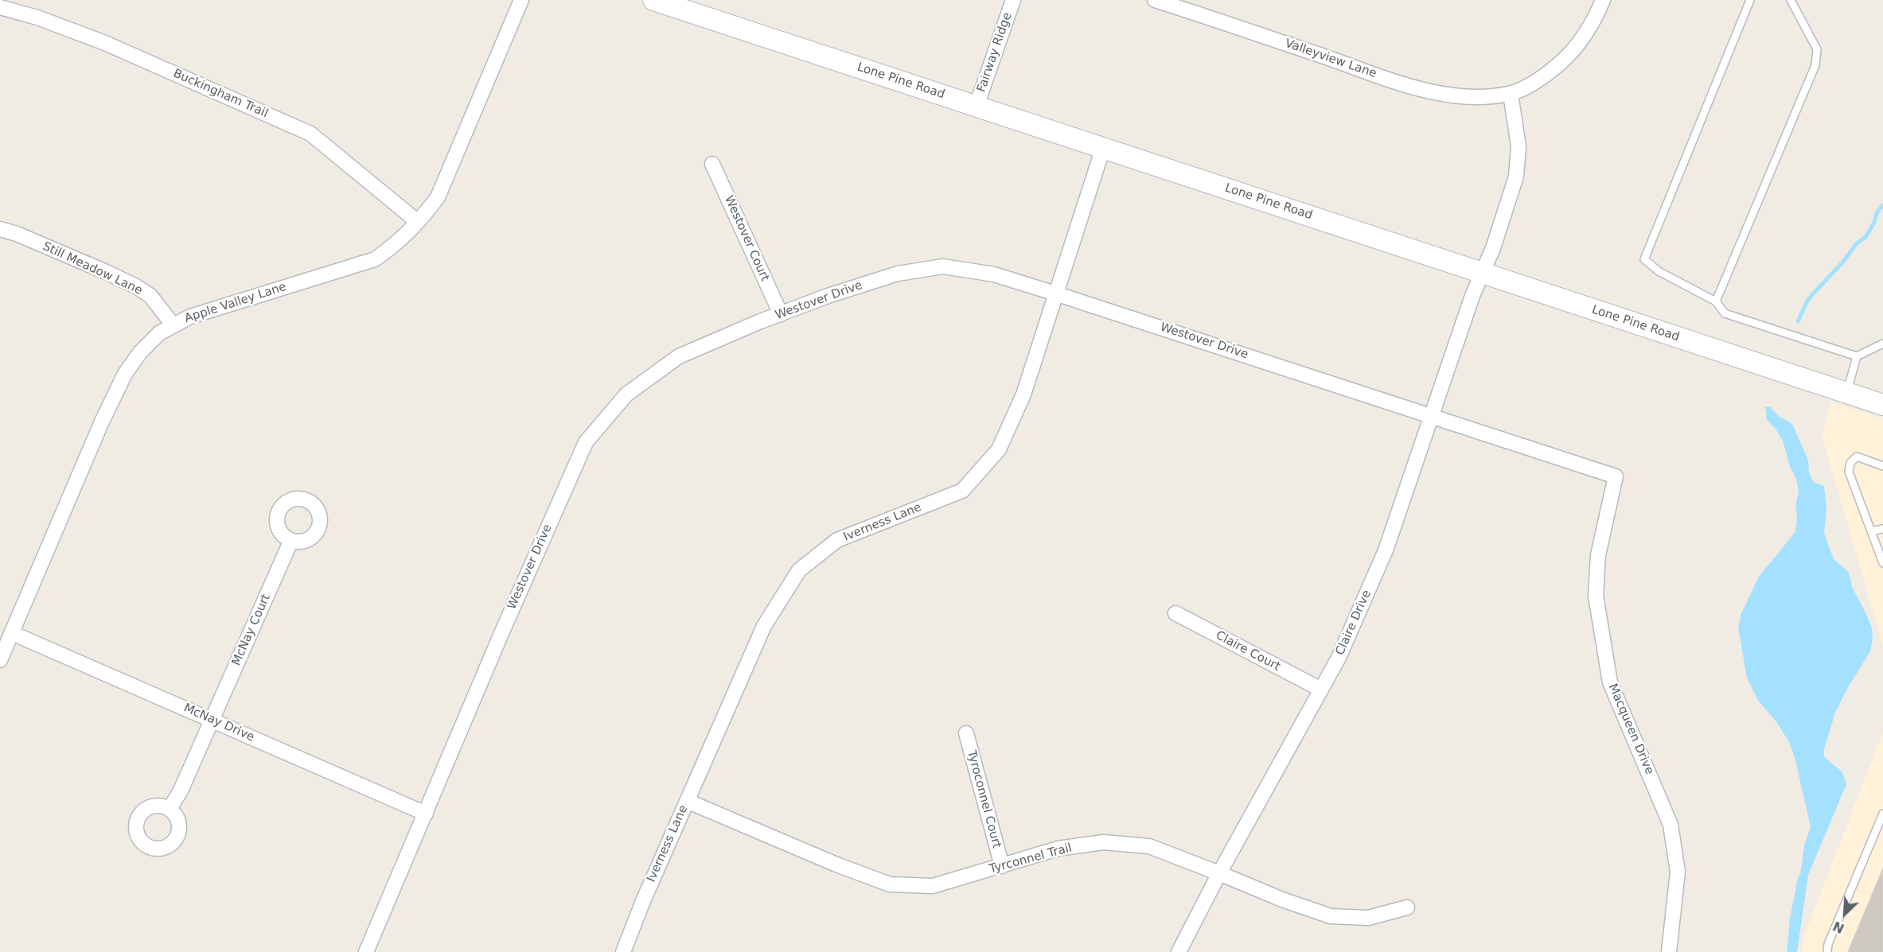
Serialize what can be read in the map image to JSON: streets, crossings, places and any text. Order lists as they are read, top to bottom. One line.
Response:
{"streets":{"street":["Fairway Ridge","Valleyview Lane","Lone Pine Road","Buckingham Trail","Westover Court","Still Meadow Lane","Westover Drive","Apple Valley Lane","Iverness Lane","Claire Drive","McNay Court","Claire Court","McNay Drive","Macqueen Drive","Tyroconnel Court","Tyrconnel Trail"]},"crossings":[["Fairway Ridge","Lone Pine Road"],["Valleyview Lane","Claire Drive"],["Lone Pine Road","Iverness Lane"],["Lone Pine Road","Claire Drive"],["Buckingham Trail","Apple Valley Lane"],["Westover Court","Westover Drive"],["Still Meadow Lane","Apple Valley Lane"],["Westover Drive","Iverness Lane"],["Westover Drive","Claire Drive"],["Westover Drive","McNay Drive"],["Westover Drive","Macqueen Drive"],["Apple Valley Lane","McNay Drive"],["Iverness Lane","Tyrconnel Trail"],["Claire Drive","Claire Court"],["Claire Drive","Tyrconnel Trail"],["McNay Court","McNay Drive"],["Tyroconnel Court","Tyrconnel Trail"]],"north":"bottom left"}
